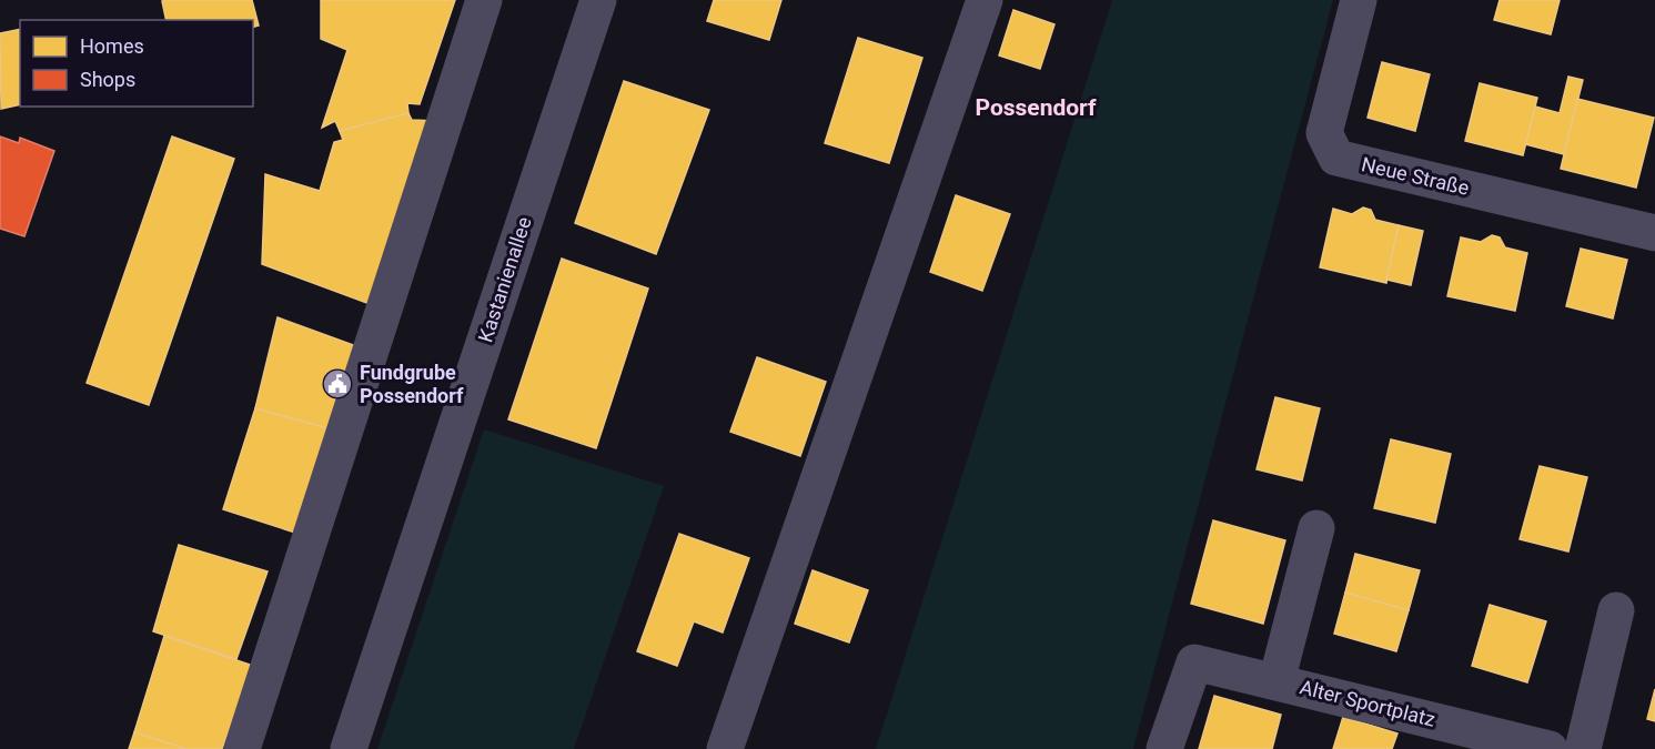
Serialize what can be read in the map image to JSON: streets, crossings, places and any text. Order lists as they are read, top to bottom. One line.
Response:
{"streets":{"street":["Neue Straße","Kastanienallee","Alter Sportplatz"]},"districts":["Possendorf"],"places":{"public building":["Fundgrube Possendorf"]},"legend":["Homes","Shops"]}
